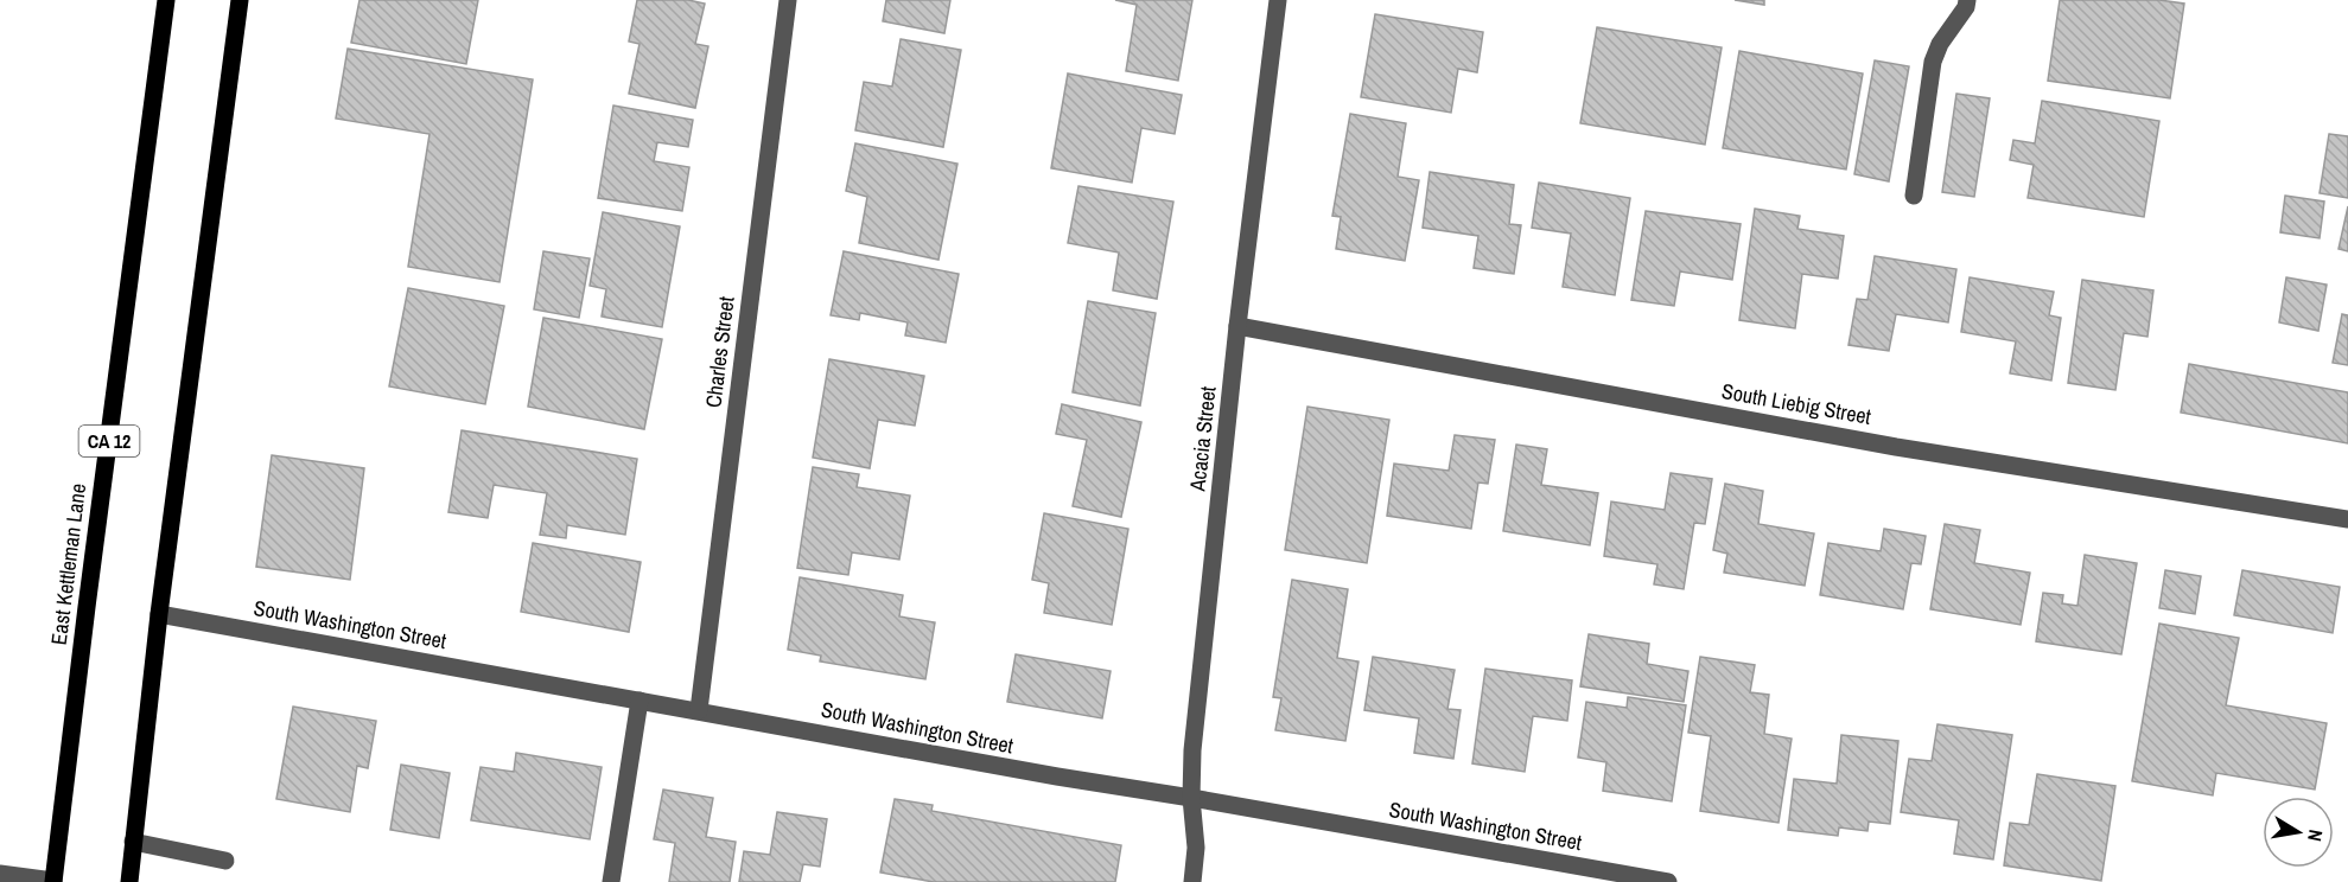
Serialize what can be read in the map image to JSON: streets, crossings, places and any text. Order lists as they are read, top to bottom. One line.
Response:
{"streets":{"main road":["CA 12","East Kettleman Lane"],"street":["Charles Street","South Liebig Street","Acacia Street","South Washington Street"]},"crossings":[["Charles Street","South Washington Street"],["South Liebig Street","Acacia Street"],["Acacia Street","South Washington Street"]],"north":"right"}
